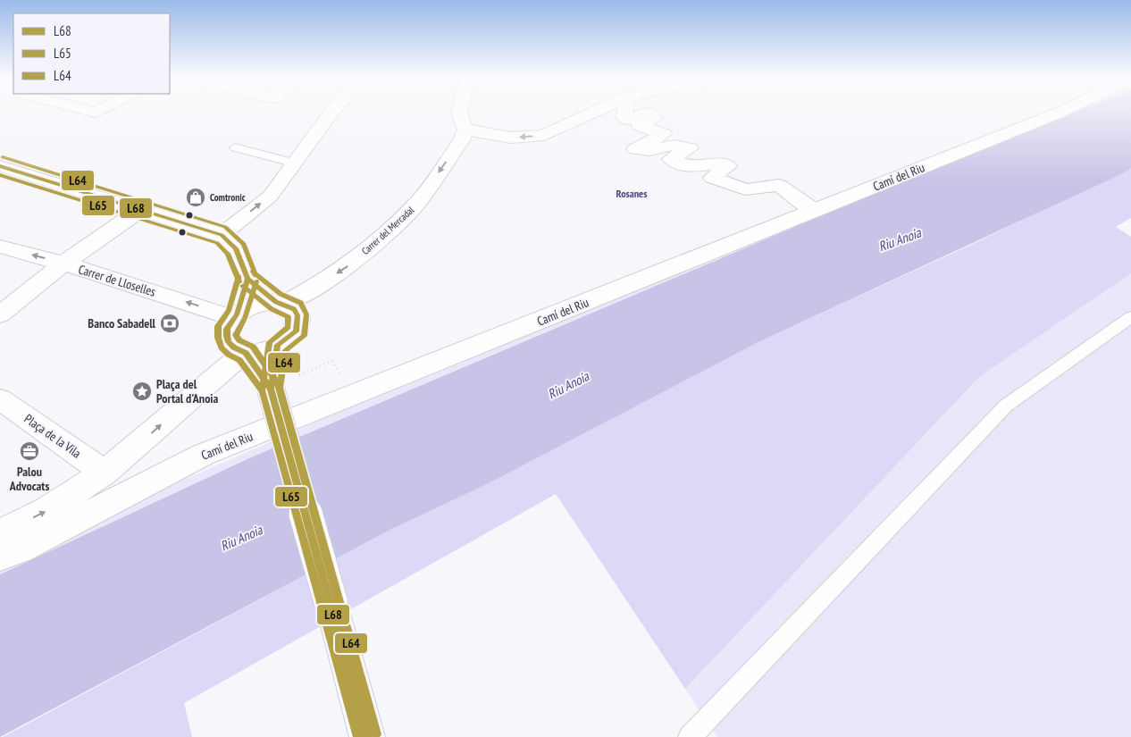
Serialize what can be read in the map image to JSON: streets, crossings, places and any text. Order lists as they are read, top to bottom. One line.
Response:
{"streets":{"street":["Camí del Riu","Carrer del Mercadal","Carrer de Lloselles","Plaça de la Vila"]},"crossings":[["Carrer del Mercadal","Carrer de Lloselles"]],"districts":["Rosanes"],"water":["Riu Anoia"],"places":{"shop":["Comtronic"],"bank":["Banco Sabadell"],"place":["Plaça del Portal d'Anoia"],"office":["Palou Advocats"]},"lines":["transit line L64","transit line L68","transit line L65"],"legend":["L68","L65","L64"]}
